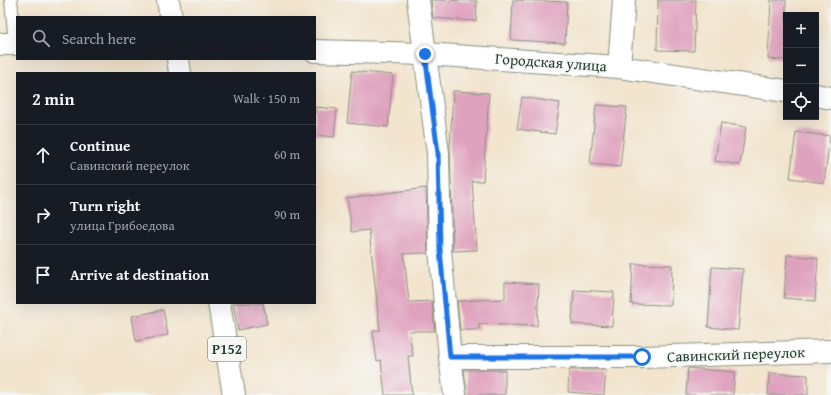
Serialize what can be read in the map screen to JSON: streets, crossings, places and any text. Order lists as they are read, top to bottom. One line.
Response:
{"streets":{"street":["Городская улица","Р152","Савинский переулок"]},"page":{"map_buttons":["+","−"],"search":"Search here","heading":["2 min","Walk · 150 m"],"list":[["Continue","Савинский переулок","60 m"],["Turn right","улица Грибоедова","90 m"],"Arrive at destination"]}}
